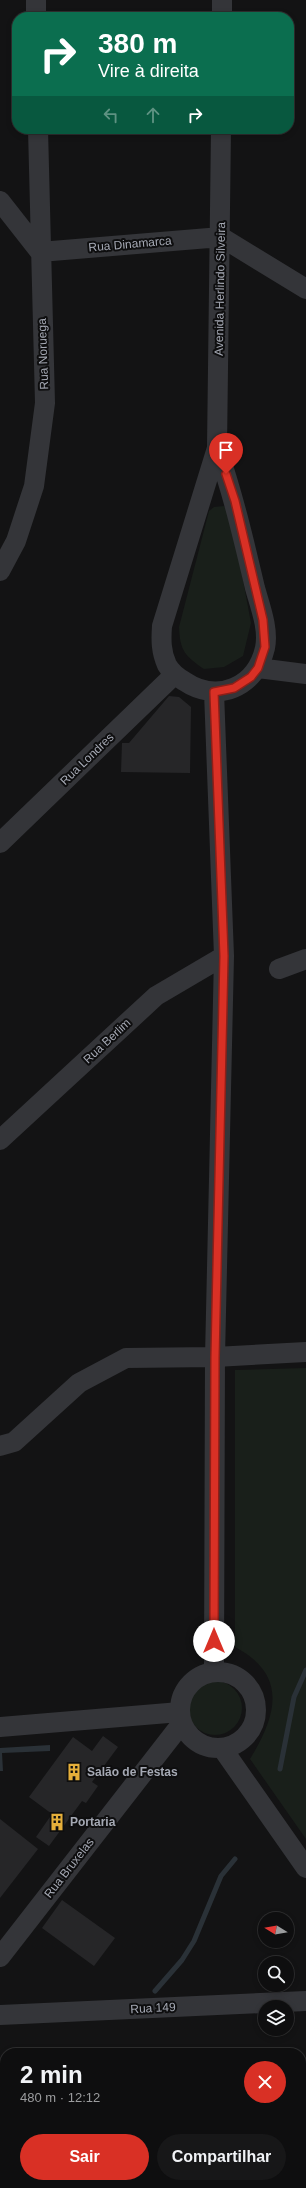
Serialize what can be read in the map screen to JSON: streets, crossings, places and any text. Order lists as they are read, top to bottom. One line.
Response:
{"streets":{"street":["Rua Dinamarca","Avenida Herlindo Silveira","Rua Noruega","Rua Londres","Rua Berlim","Rua Bruxelas","Rua 149"]},"crossings":[["Rua Dinamarca","Avenida Herlindo Silveira"],["Rua Dinamarca","Rua Noruega"],["Avenida Herlindo Silveira","Rua Londres"]],"places":{"building":["Salão de Festas","Portaria"]},"north":"left","page":{"turn":["380 m","Vire à direita"],"heading":["2 min","480 m · 12:12"],"buttons":["Sair","Compartilhar"]}}
